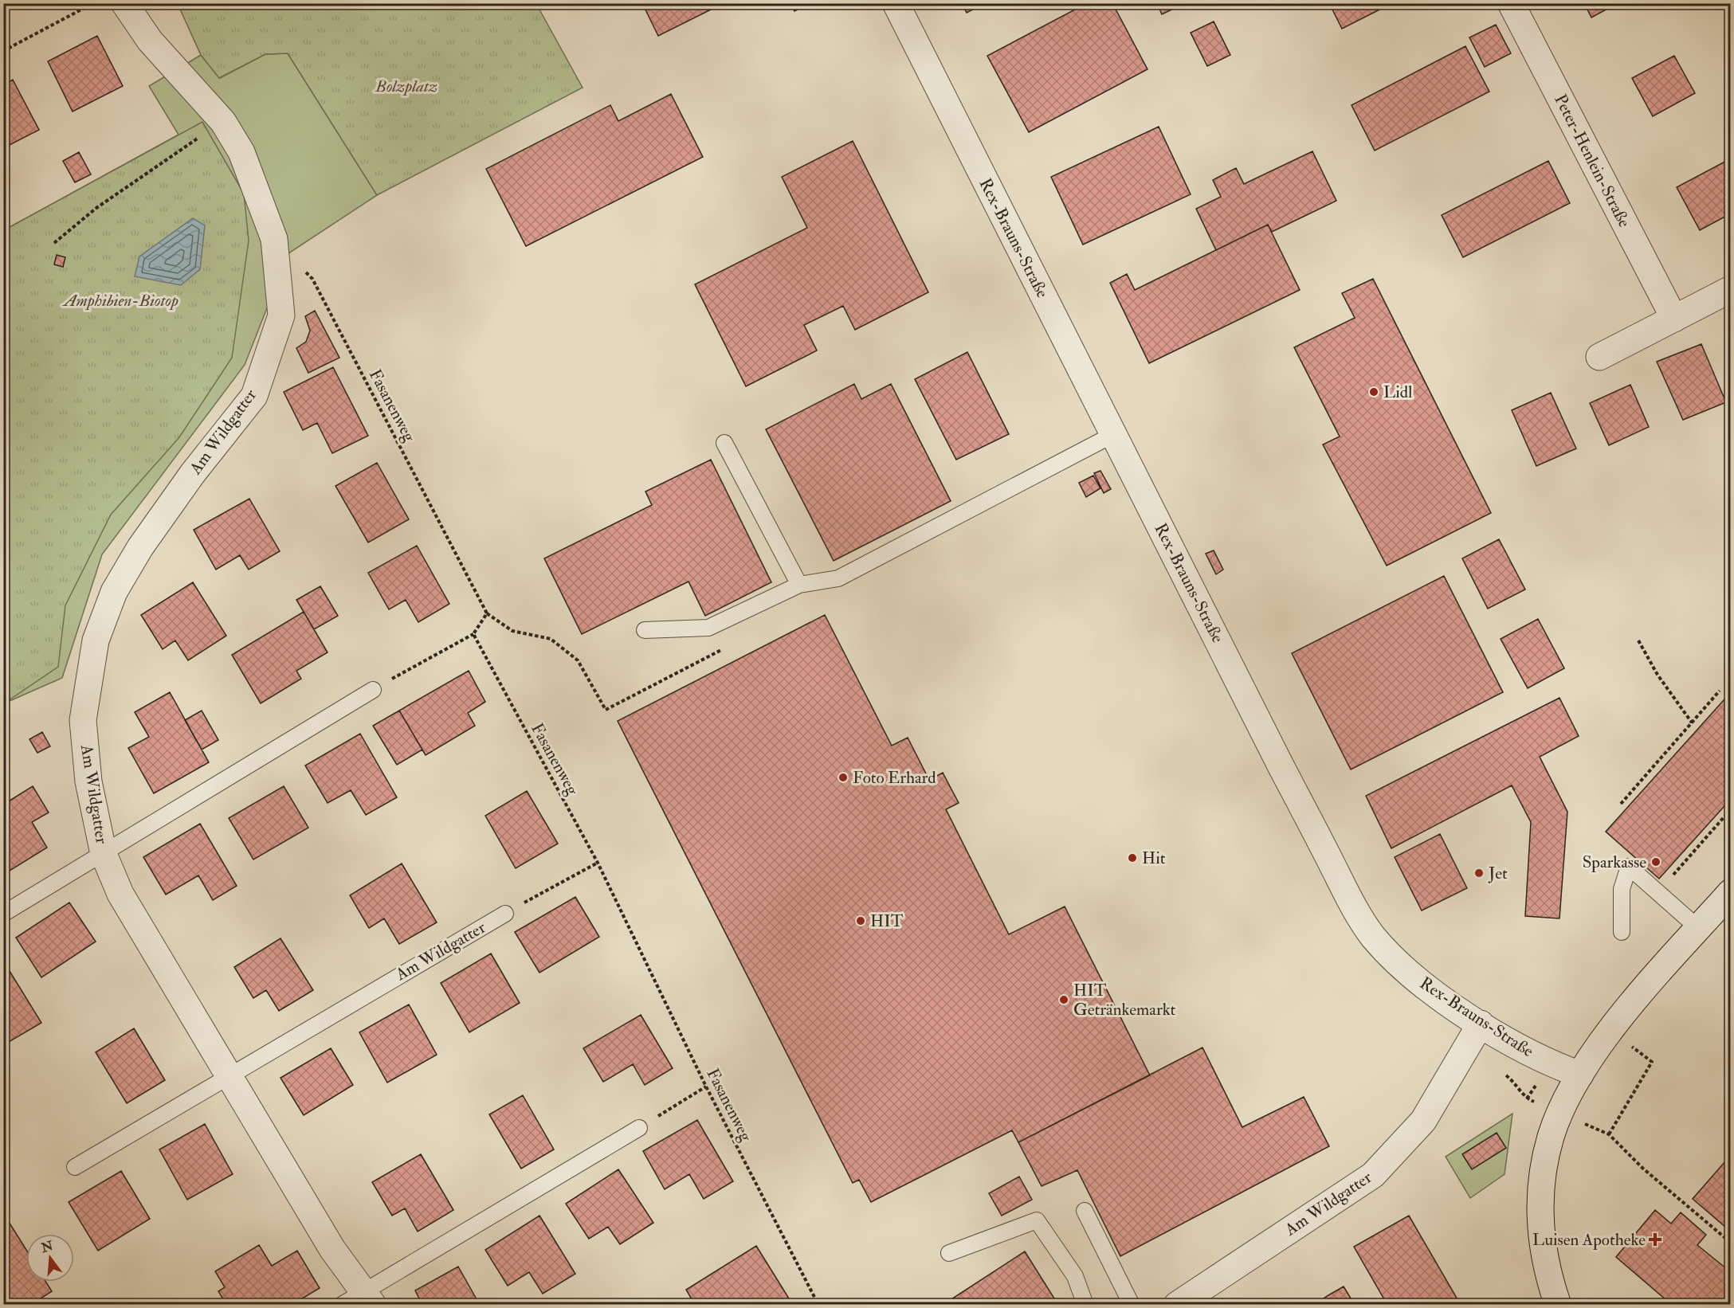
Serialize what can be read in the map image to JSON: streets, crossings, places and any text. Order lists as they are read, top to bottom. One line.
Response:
{"streets":{"street":["Peter-Henlein-Straße","Rex-Brauns-Straße","Am Wildgatter"],"path":["Fasanenweg"]},"crossings":[["Rex-Brauns-Straße","Am Wildgatter"],["Fasanenweg","Am Wildgatter"]],"parks":["Bolzplatz","Amphibien-Biotop"],"places":{"other":["Lidl","Foto Erhard","Hit","Sparkasse","Jet","HIT","HIT Getränkemarkt"],"health":["Luisen Apotheke"]},"north":"top"}
